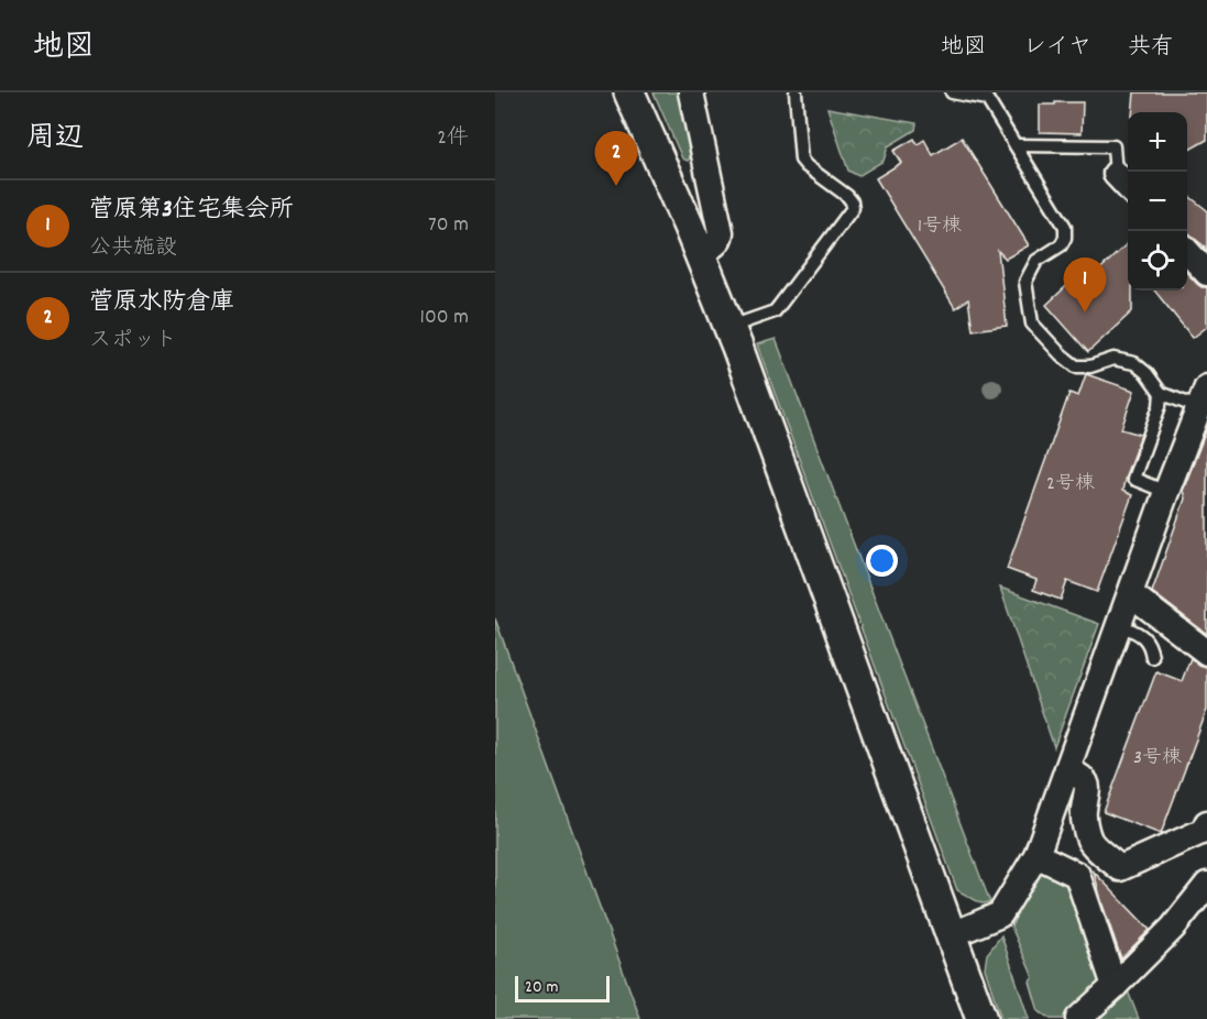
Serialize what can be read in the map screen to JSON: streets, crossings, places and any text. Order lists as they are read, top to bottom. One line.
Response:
{"house_numbers":["1号棟","2号棟","3号棟"],"scale_bar":"20 m","page":{"header":"地図","nav":["地図","レイヤ","共有"],"heading":["周辺","2件"],"map_buttons":["+","−"],"pins":["2","1"],"list":[{"mark":"1","name":"菅原第3住宅集会所","note":"公共施設","value":"70 m"},{"mark":"2","name":"菅原水防倉庫","note":"スポット","value":"100 m"}],"scale":"20 m"}}
